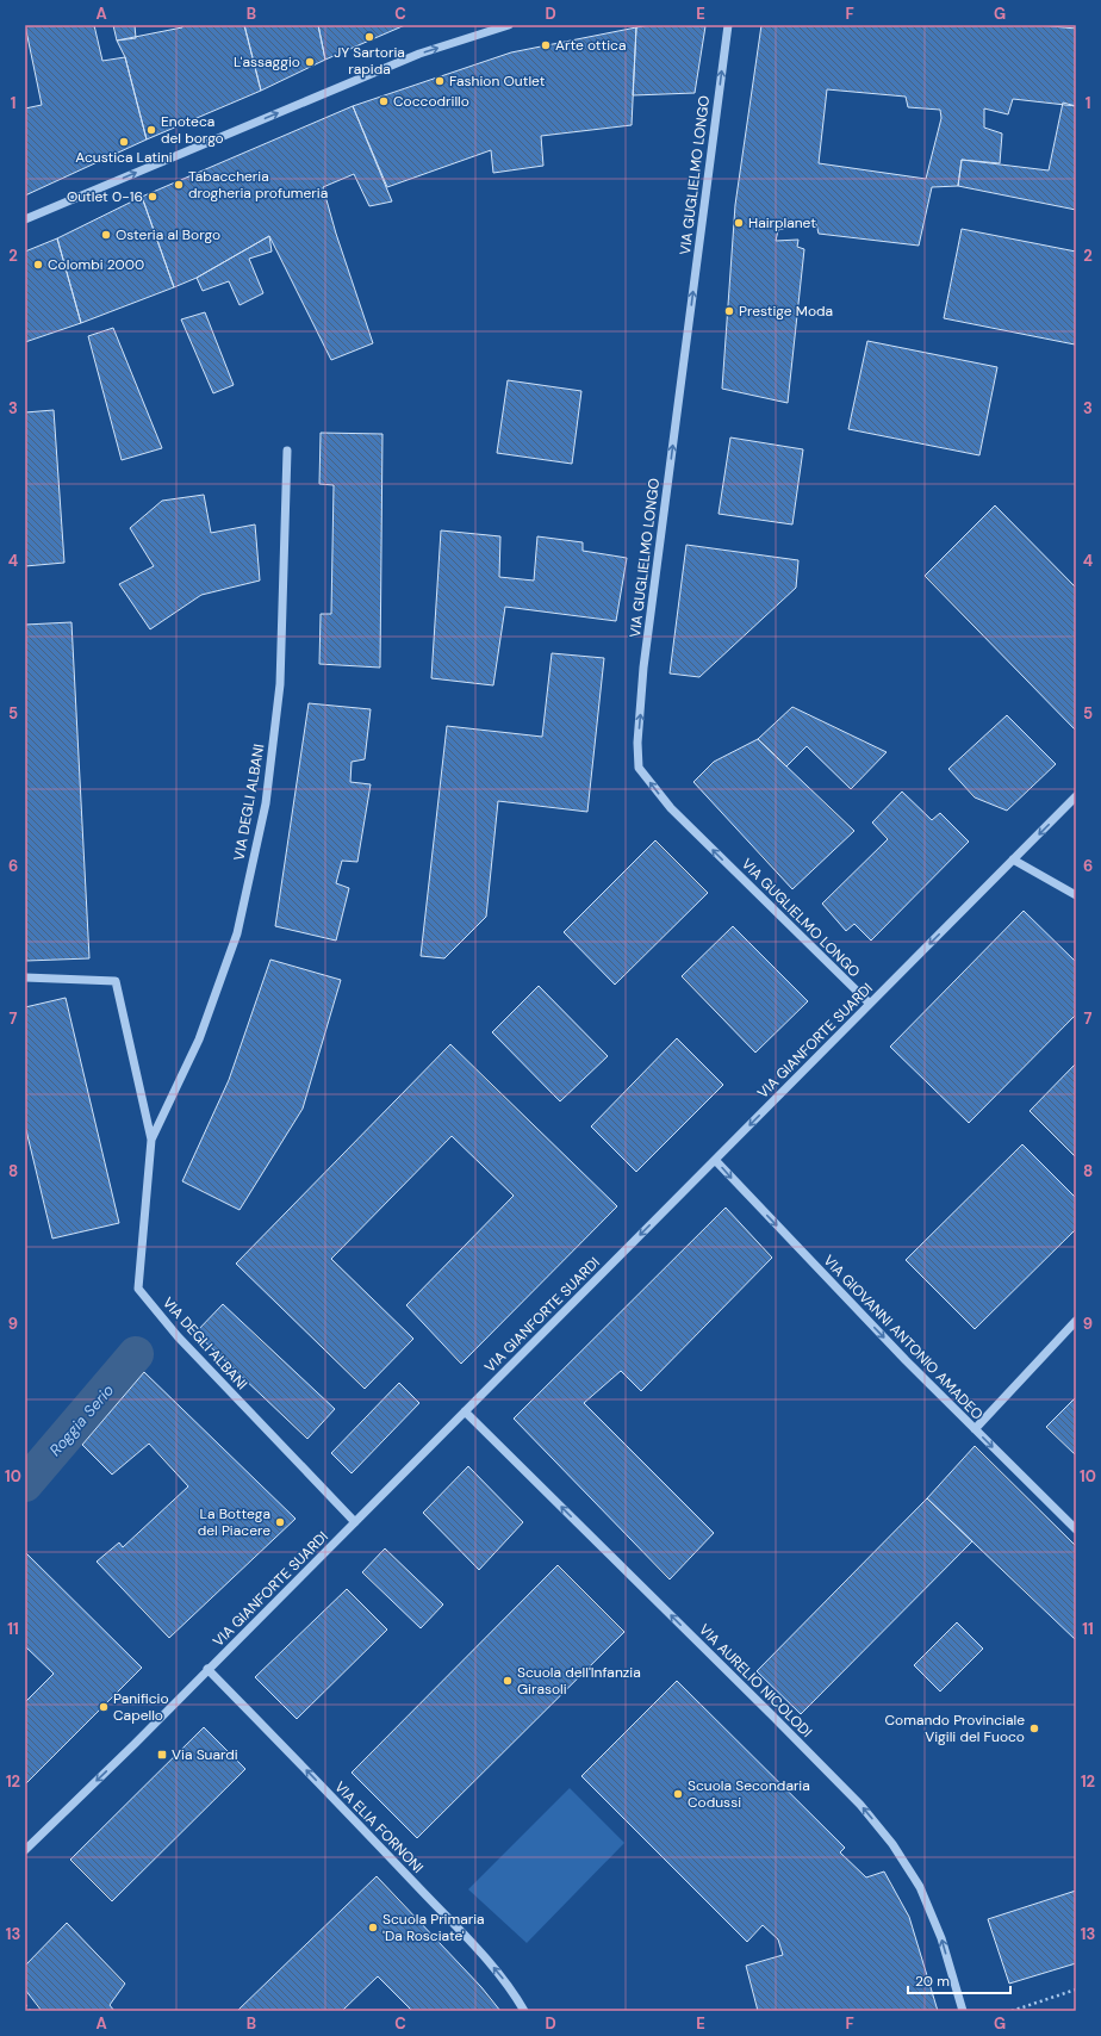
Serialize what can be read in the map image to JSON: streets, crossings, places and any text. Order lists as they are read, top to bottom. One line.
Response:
{"streets":{"street":["VIA GUGLIELMO LONGO","VIA DEGLI ALBANI","VIA GIANFORTE SUARDI","VIA GIOVANNI ANTONIO AMADEO","VIA AURELIO NICOLODI","VIA ELIA FORNONI"]},"crossings":[["VIA GUGLIELMO LONGO","VIA GIANFORTE SUARDI"],["VIA DEGLI ALBANI","VIA GIANFORTE SUARDI"],["VIA GIANFORTE SUARDI","VIA GIOVANNI ANTONIO AMADEO"],["VIA GIANFORTE SUARDI","VIA AURELIO NICOLODI"],["VIA GIANFORTE SUARDI","VIA ELIA FORNONI"]],"one_way":["VIA GUGLIELMO LONGO","VIA GIANFORTE SUARDI","VIA GIOVANNI ANTONIO AMADEO","VIA AURELIO NICOLODI","VIA ELIA FORNONI"],"water":["Roggia Serio"],"places":{"other":["JY Sartoria rapida","Arte ottica","L'assaggio","Fashion Outlet","Coccodrillo","Enoteca del borgo","Acustica Latini","Tabaccheria drogheria profumeria","Outlet 0-16","Hairplanet","Osteria al Borgo","Colombi 2000","Prestige Moda","La Bottega del Piacere","Scuola dell'Infanzia Girasoli","Panificio Capello","Comando Provinciale Vigili del Fuoco","Scuola Secondaria Codussi","Scuola Primaria 'Da Rosciate'"],"transit":["Via Suardi"]},"scale_bar":"20 m","grid":{"columns":["A","B","C","D","E","F","G"],"rows":["1","2","3","4","5","6","7","8","9","10","11","12","13"]}}
